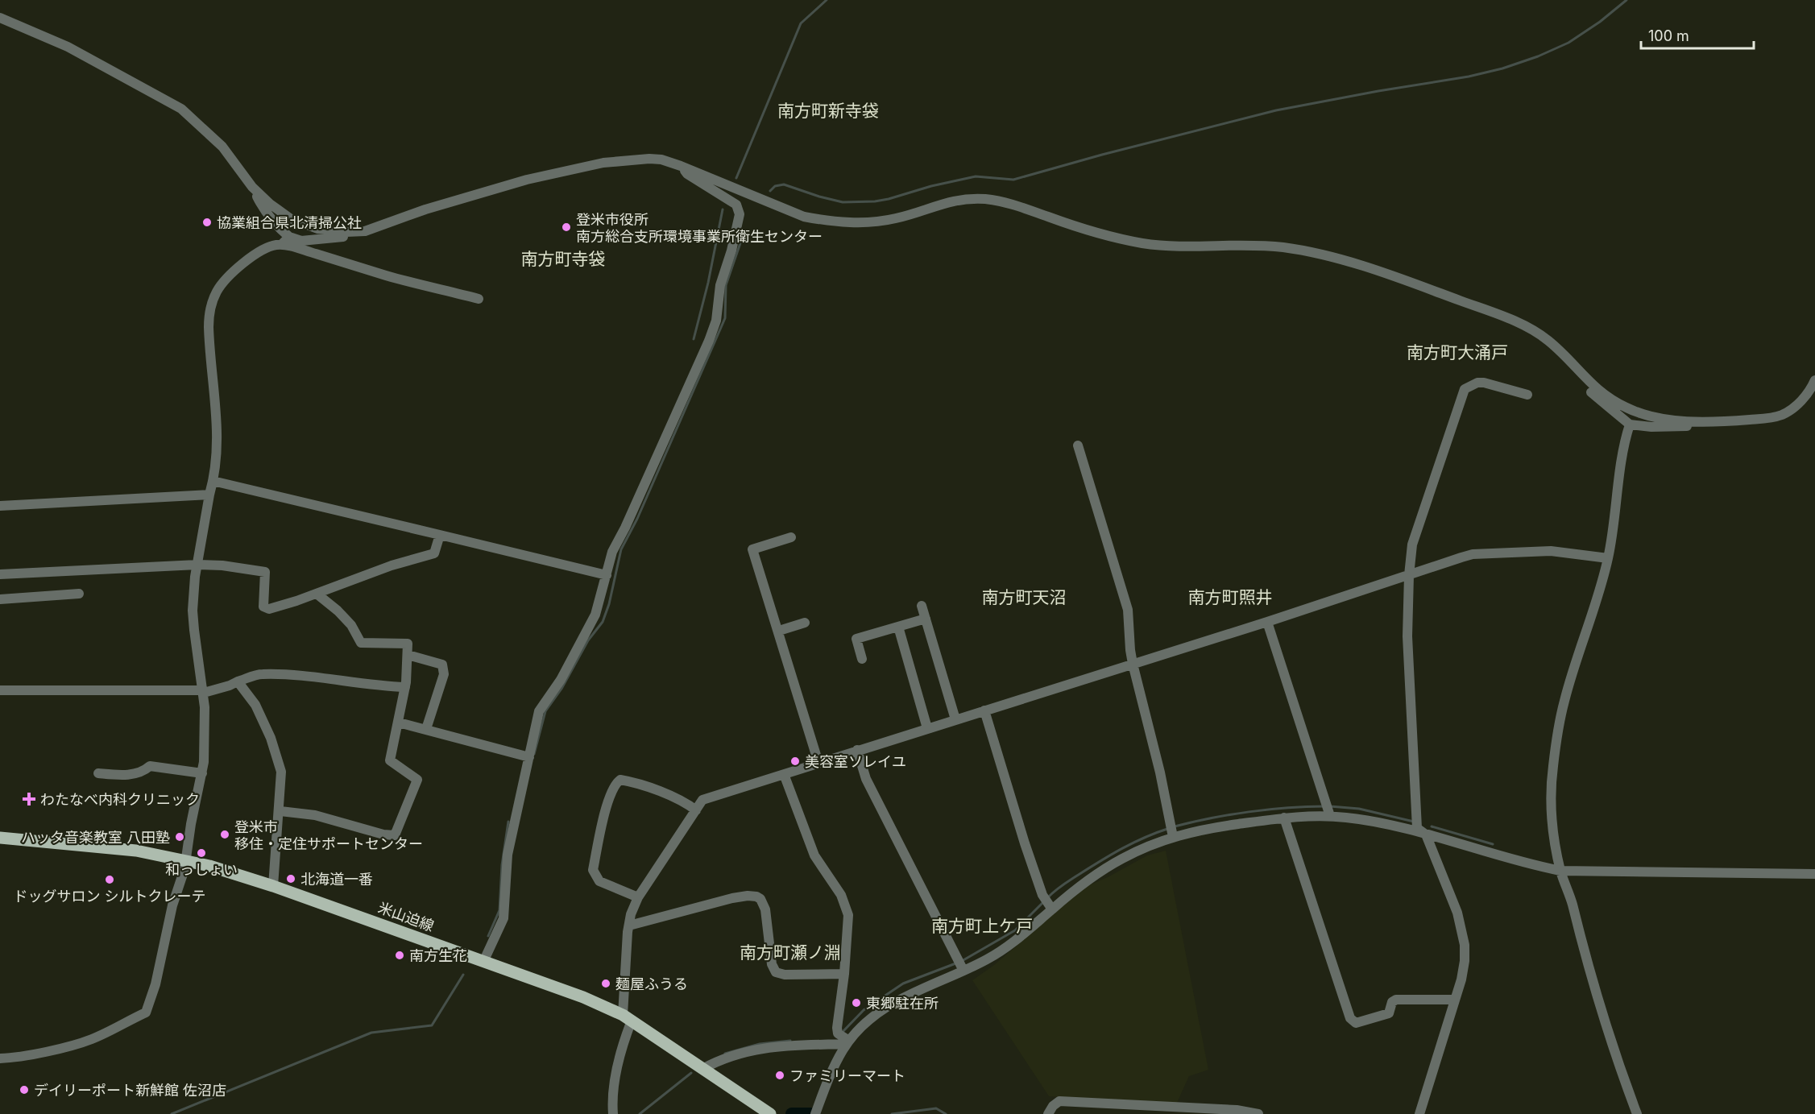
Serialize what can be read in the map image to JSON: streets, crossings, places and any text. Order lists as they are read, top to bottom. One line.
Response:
{"streets":{"main road":["米山迫線"]},"districts":["南方町新寺袋","南方町寺袋","南方町大涌戸","南方町天沼","南方町照井","南方町上ケ戸","南方町瀬ノ淵"],"places":{"other":["協業組合県北清掃公社","登米市役所 南方総合支所環境事業所衛生センター","美容室ソレイユ","登米市 移住・定住サポートセンター","ハッタ音楽教室 八田塾","和っしょい","北海道一番","ドッグサロン シルトクレーテ","南方生花","麺屋ふうる","東郷駐在所","ファミリーマート","デイリーポート新鮮館 佐沼店"],"health":["わたなべ内科クリニック"]},"scale_bar":"100 m"}
